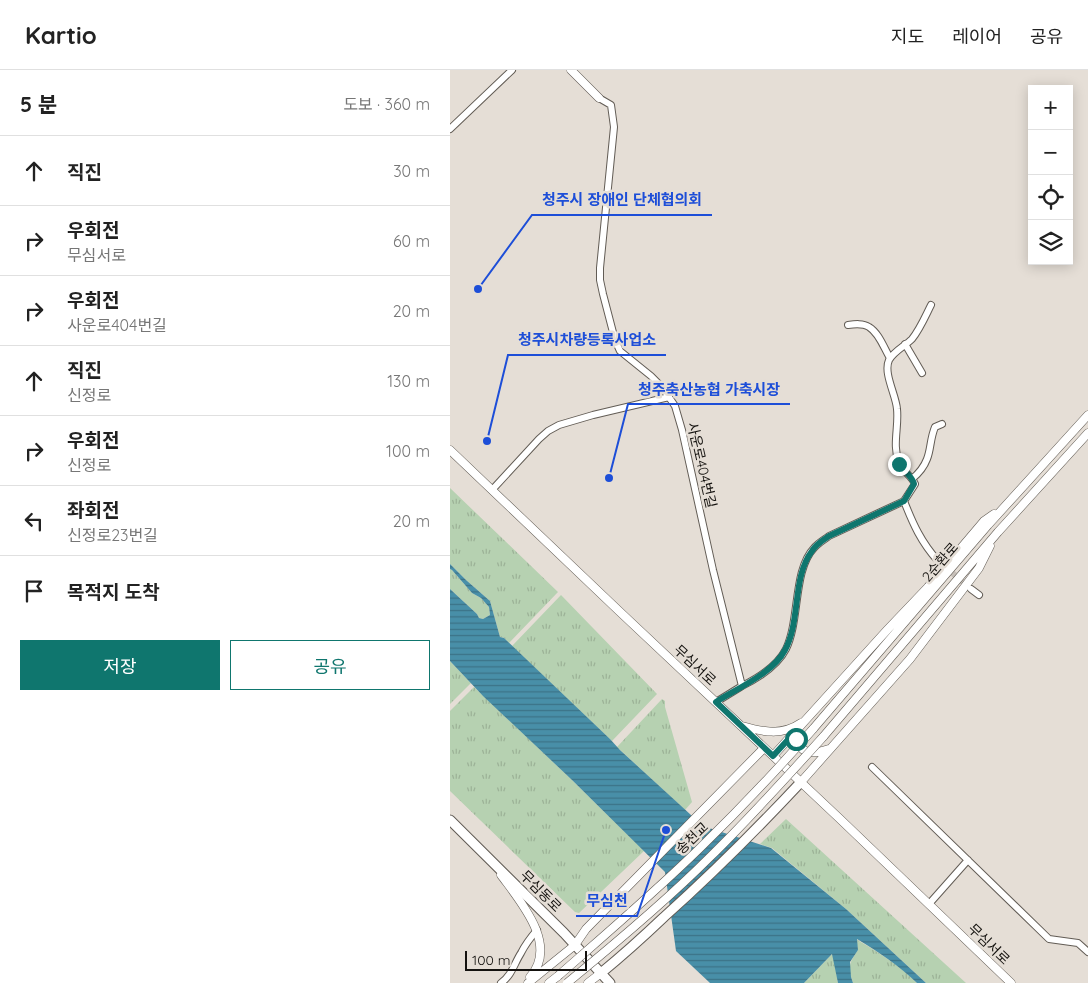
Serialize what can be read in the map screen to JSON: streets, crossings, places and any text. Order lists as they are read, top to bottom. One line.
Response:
{"streets":{"main road":["무심동로"],"street":["사운로404번길","2순환로","무심서로","송천교"]},"crossings":[["2순환로","송천교"]],"places":["청주시 장애인 단체협의회","청주시차량등록사업소","청주축산농협 가축시장","무심천"],"scale_bar":"100 m","page":{"header":"Kartio","nav":["지도","레이어","공유"],"heading":["5 분","도보 · 360 m"],"map_buttons":["+","−"],"list":[["직진","30 m"],["우회전","무심서로","60 m"],["우회전","사운로404번길","20 m"],["직진","신정로","130 m"],["우회전","신정로","100 m"],["좌회전","신정로23번길","20 m"],"목적지 도착"],"buttons":["저장","공유"],"scale":"100 m"}}
